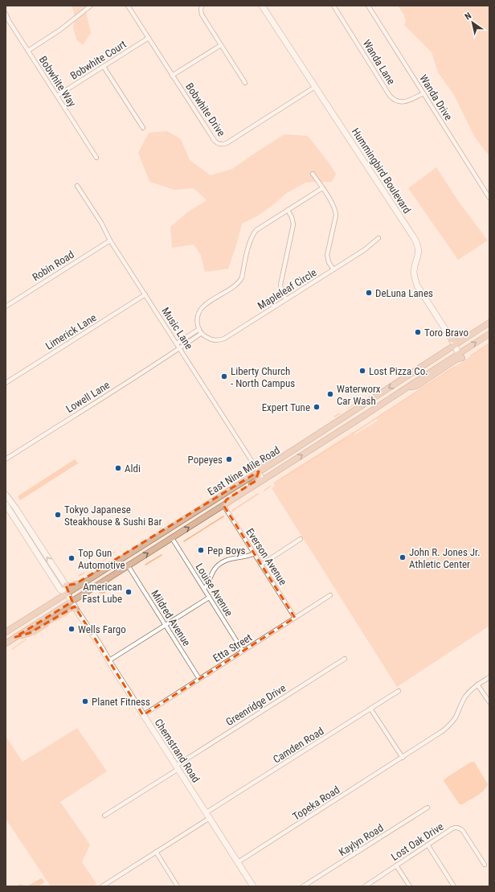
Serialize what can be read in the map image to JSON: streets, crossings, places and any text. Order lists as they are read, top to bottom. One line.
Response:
{"streets":{"main road":["East Nine Mile Road"],"street":["Bobwhite Court","Wanda Lane","Bobwhite Way","Wanda Drive","Bobwhite Drive","Hummingbird Boulevard","Robin Road","Mapleleaf Circle","Music Lane","Limerick Lane","Lowell Lane","Everson Avenue","Louise Avenue","Mildred Avenue","Etta Street","Greenridge Drive","Camden Road","Chemstrand Road","Topeka Road","Kaylyn Road","Lost Oak Drive"]},"crossings":[["Bobwhite Court","Bobwhite Way"],["Bobwhite Court","Bobwhite Drive"],["Wanda Lane","Wanda Drive"],["Bobwhite Drive","Hummingbird Boulevard"],["Hummingbird Boulevard","East Nine Mile Road"],["Robin Road","Music Lane"],["Music Lane","Limerick Lane"],["Music Lane","Lowell Lane"],["Music Lane","East Nine Mile Road"],["East Nine Mile Road","Everson Avenue"],["East Nine Mile Road","Louise Avenue"],["East Nine Mile Road","Mildred Avenue"],["East Nine Mile Road","Chemstrand Road"],["Everson Avenue","Etta Street"],["Louise Avenue","Etta Street"],["Mildred Avenue","Etta Street"],["Etta Street","Chemstrand Road"],["Greenridge Drive","Chemstrand Road"],["Camden Road","Chemstrand Road"],["Chemstrand Road","Topeka Road"]],"places":["DeLuna Lanes","Toro Bravo","Lost Pizza Co.","Liberty Church - North Campus","Waterworx Car Wash","Expert Tune","Popeyes","Aldi","Tokyo Japanese Steakhouse & Sushi Bar","Pep Boys","John R. Jones Jr. Athletic Center","Top Gun Automotive","American Fast Lube","Wells Fargo","Planet Fitness"],"north":"top left"}
